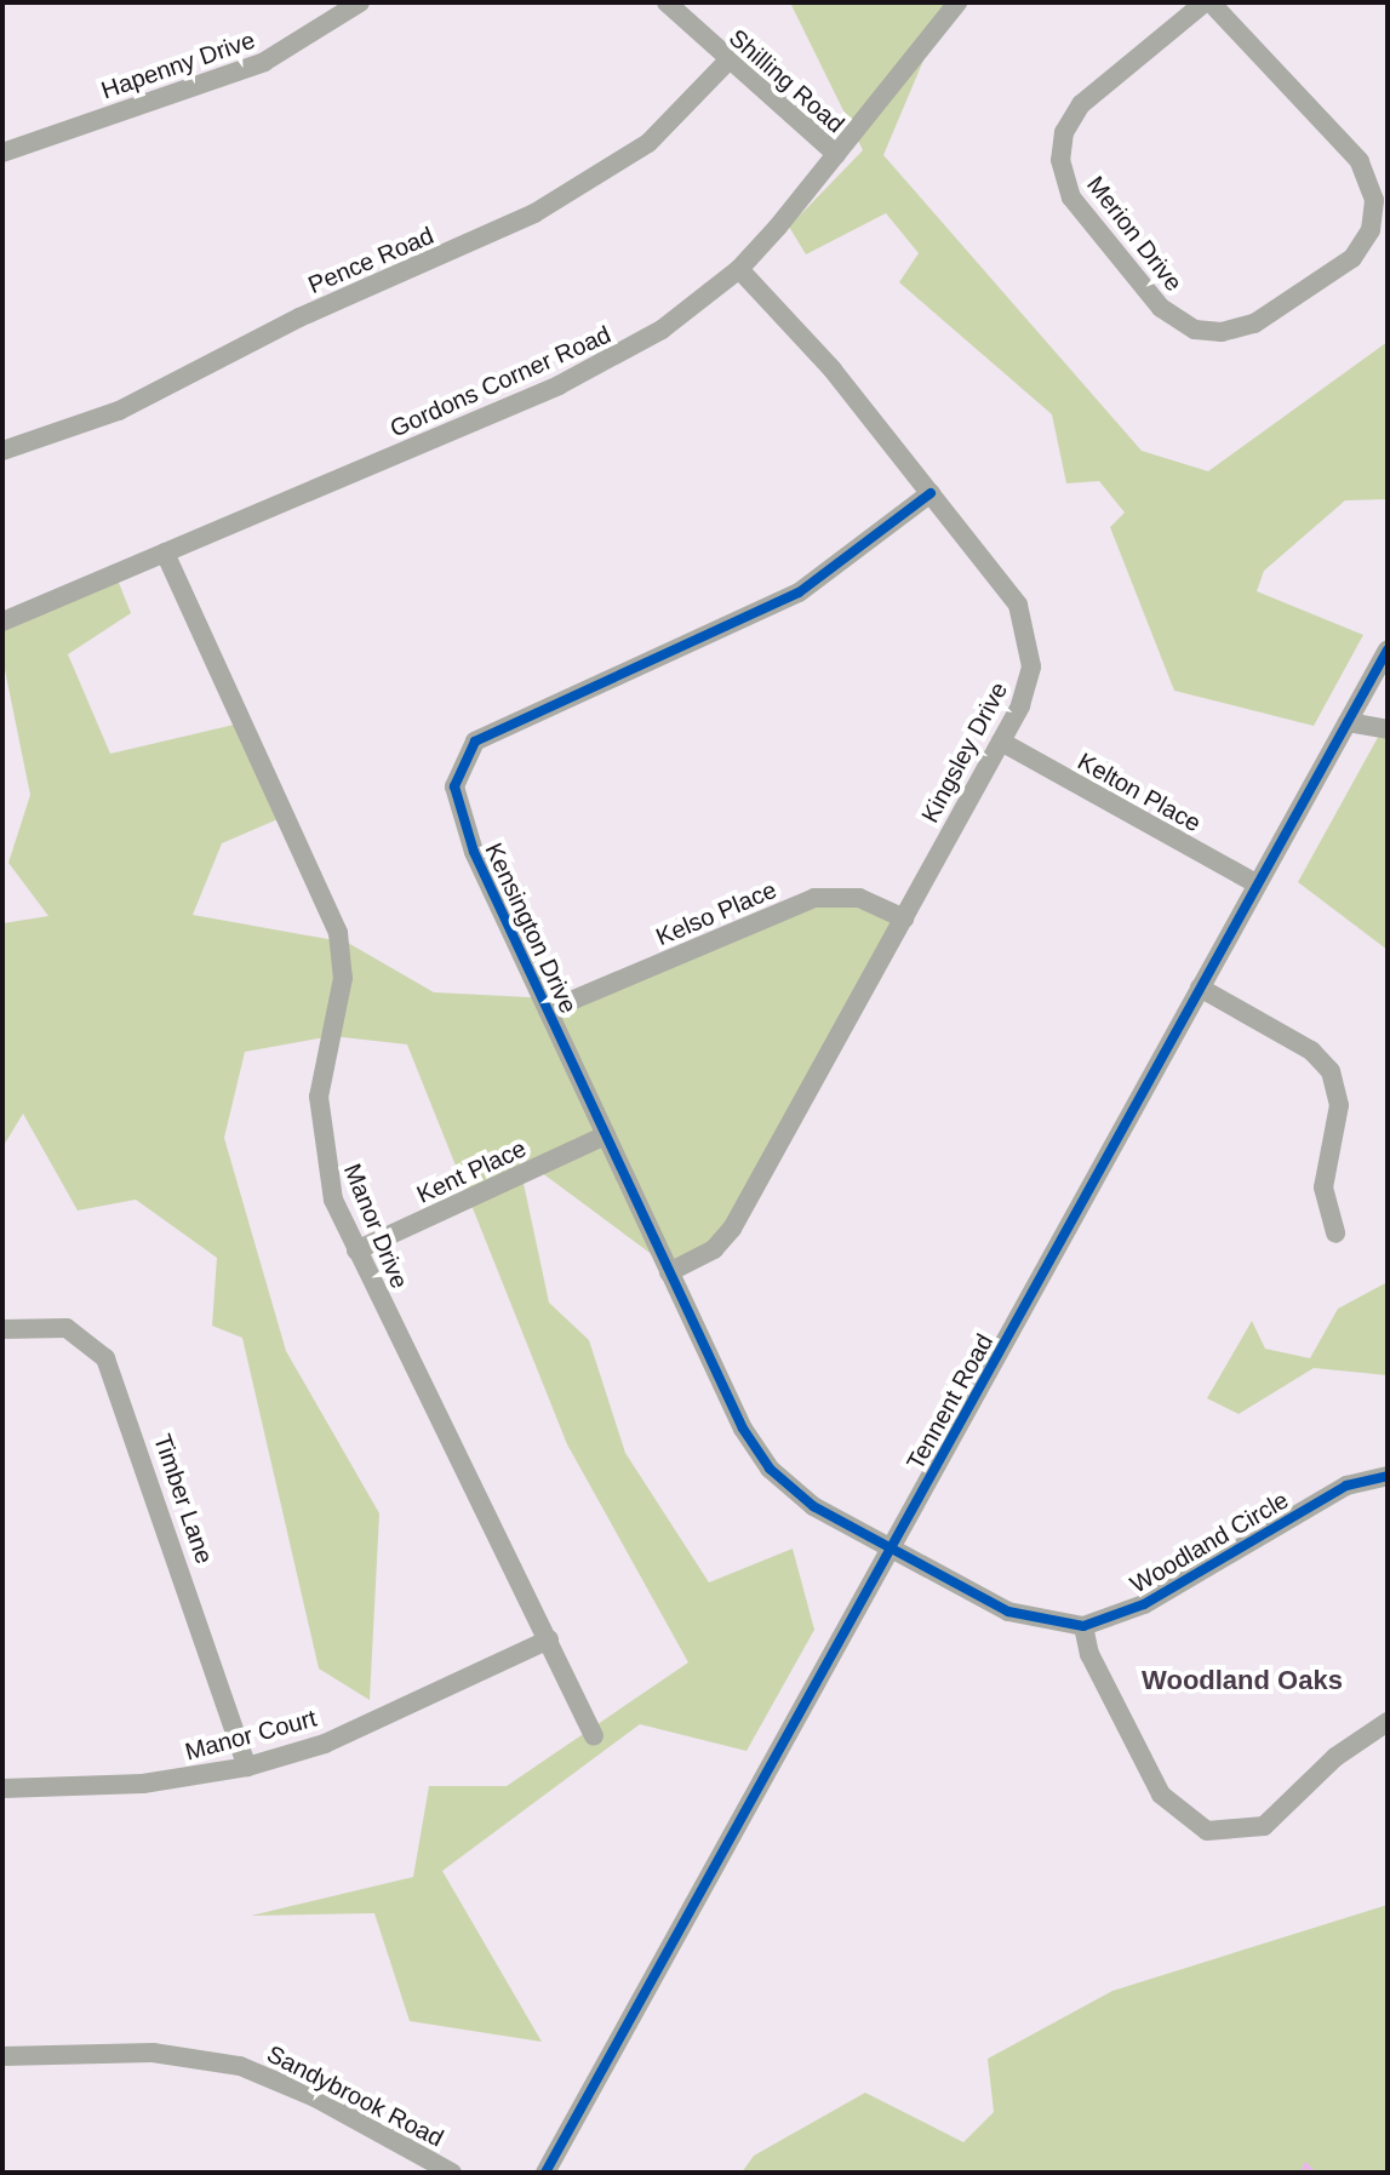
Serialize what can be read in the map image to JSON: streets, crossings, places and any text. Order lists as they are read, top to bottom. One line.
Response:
{"streets":{"street":["Hapenny Drive","Shilling Road","Merion Drive","Pence Road","Gordons Corner Road","Kingsley Drive","Kelton Place","Kelso Place","Kensington Drive","Kent Place","Manor Drive","Tennent Road","Timber Lane","Woodland Circle","Manor Court","Sandybrook Road"]},"crossings":[["Shilling Road","Pence Road"],["Shilling Road","Gordons Corner Road"],["Gordons Corner Road","Kingsley Drive"],["Gordons Corner Road","Manor Drive"],["Kingsley Drive","Kelton Place"],["Kingsley Drive","Kelso Place"],["Kingsley Drive","Kensington Drive"],["Kelton Place","Tennent Road"],["Kelso Place","Kensington Drive"],["Kensington Drive","Kent Place"],["Kensington Drive","Tennent Road"],["Kent Place","Manor Drive"],["Manor Drive","Manor Court"],["Timber Lane","Manor Court"]],"districts":["Woodland Oaks"]}
